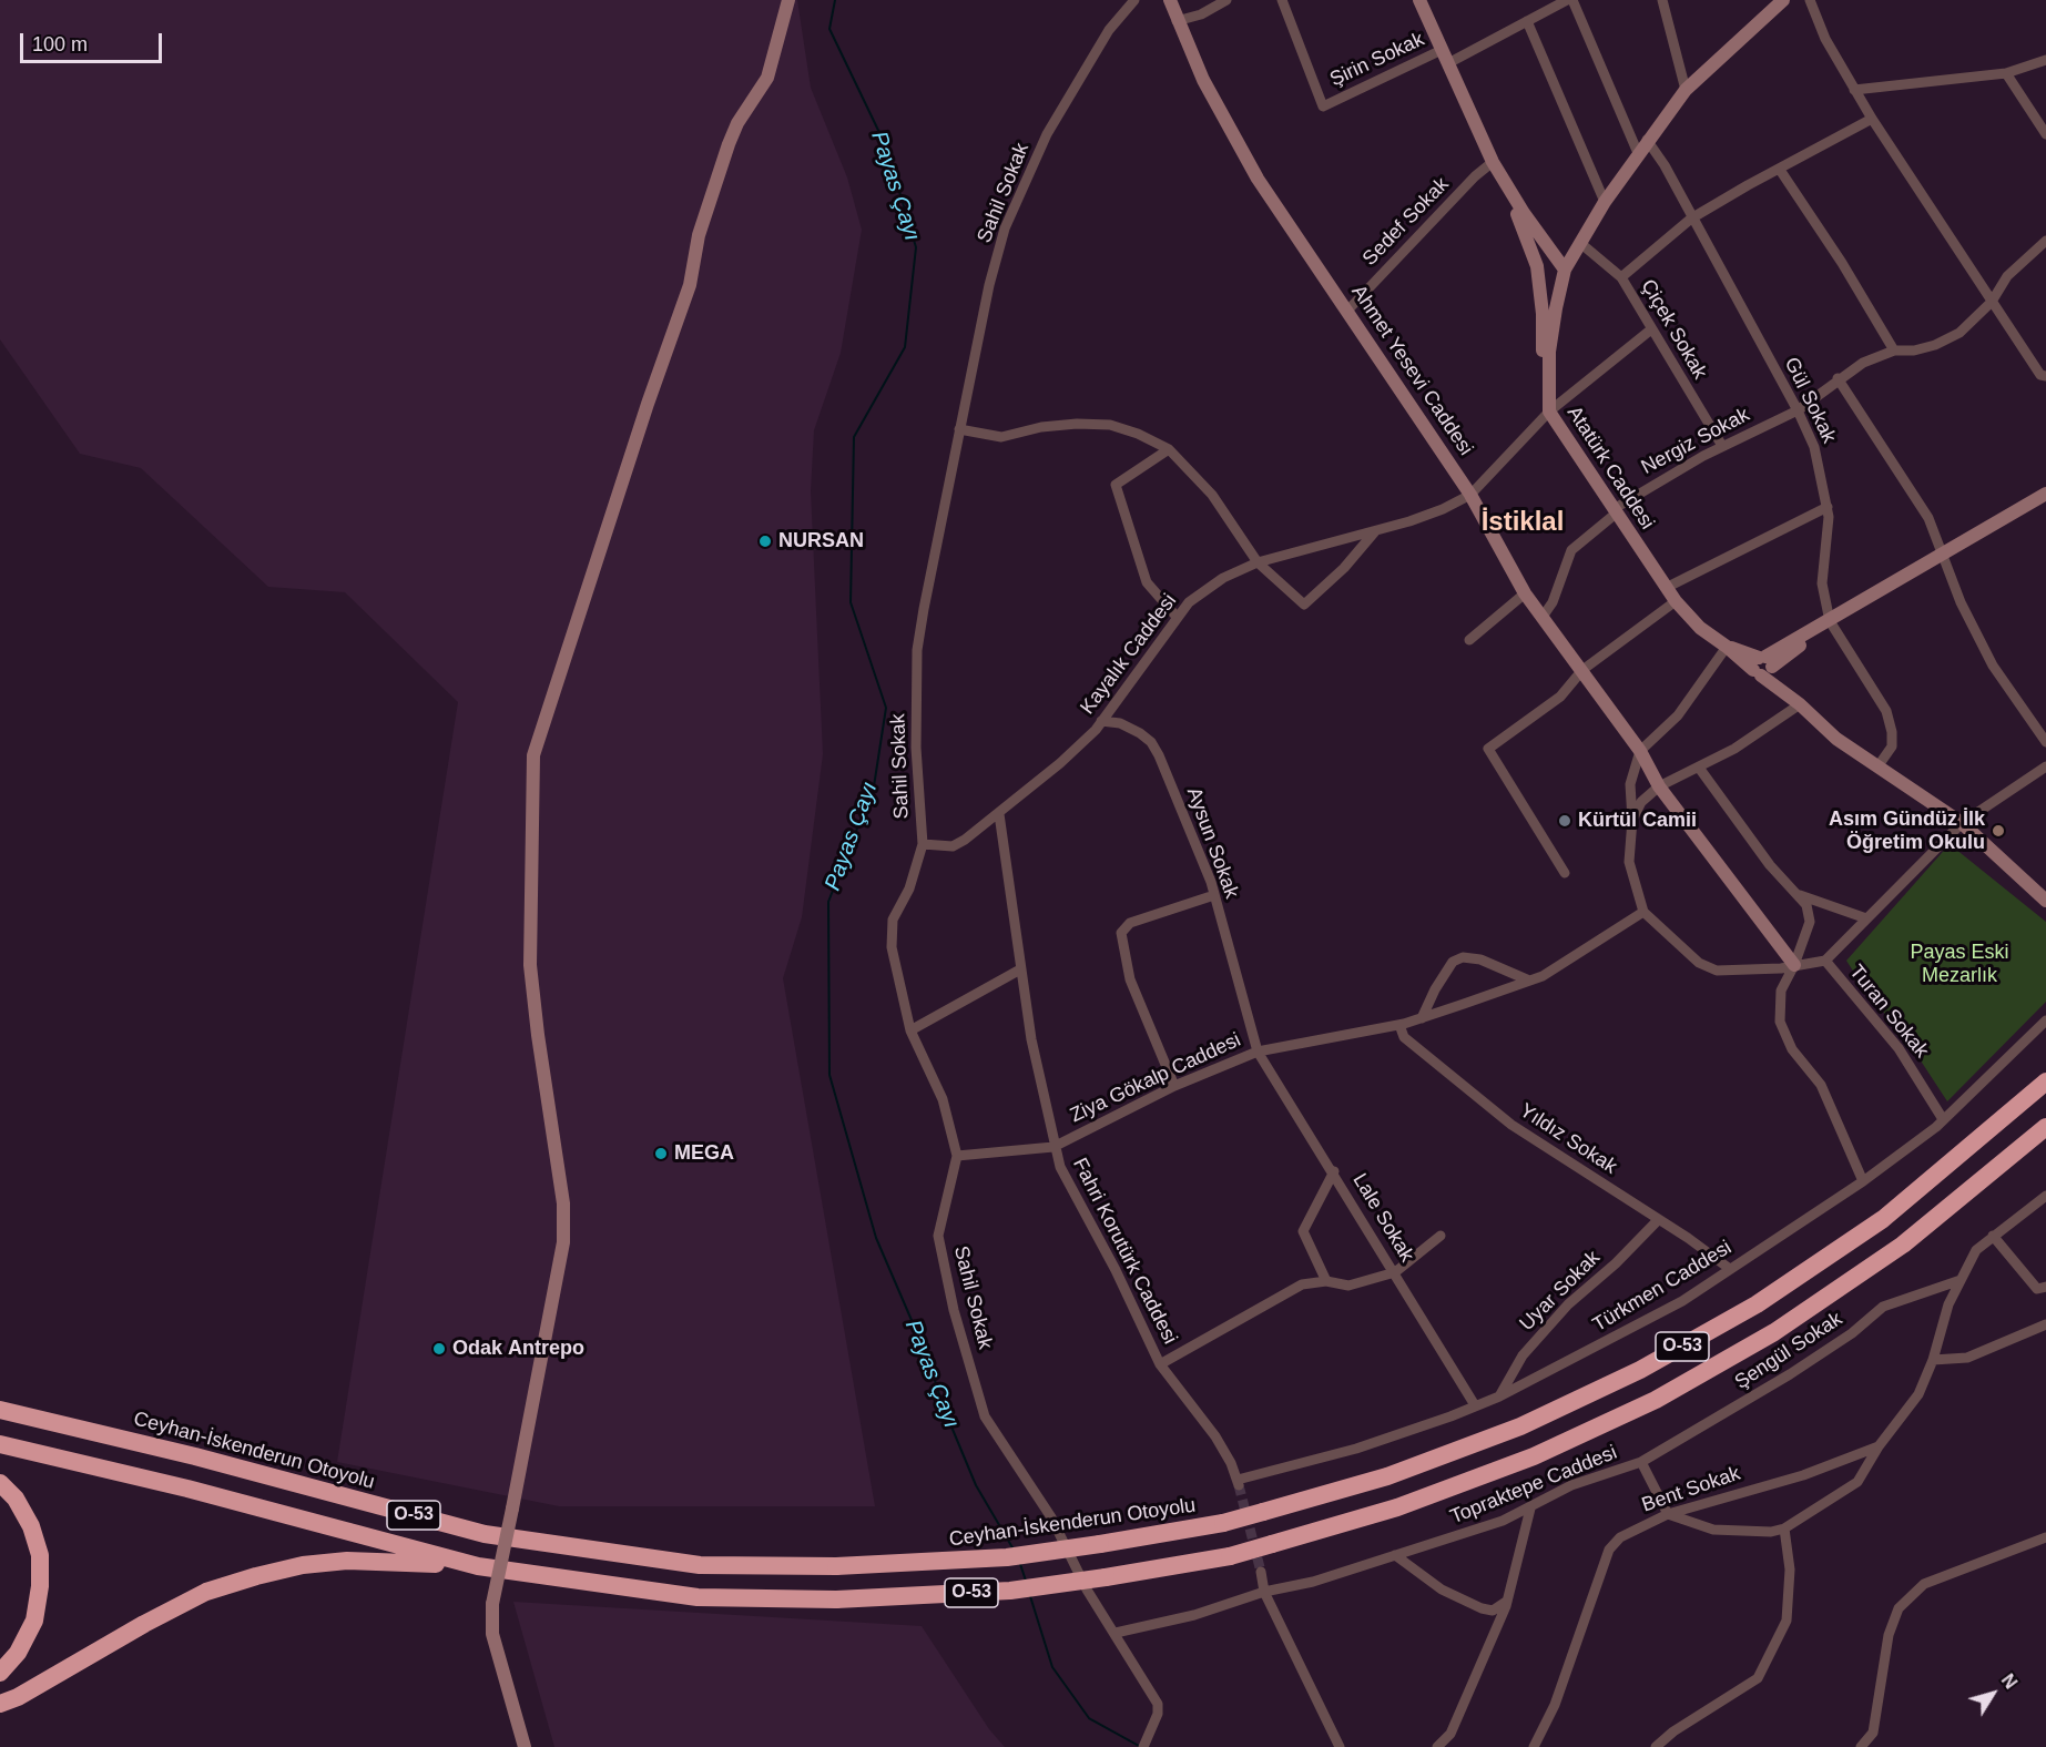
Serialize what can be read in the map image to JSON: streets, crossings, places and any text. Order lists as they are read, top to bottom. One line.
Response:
{"streets":{"highway":["O-53","Ceyhan-İskenderun Otoyolu"],"street":["Şirin Sokak","Sahil Sokak","Sedef Sokak","Çiçek Sokak","Ahmet Yesevi Caddesi","Gül Sokak","Nergiz Sokak","Atatürk Caddesi","Kayalık Caddesi","Aysun Sokak","Turan Sokak","Ziya Gökalp Caddesi","Yıldız Sokak","Lale Sokak","Fahri Korutürk Caddesi","Türkmen Caddesi","Uyar Sokak","Şengül Sokak","Topraktepe Caddesi","Bent Sokak"]},"crossings":[["Sahil Sokak","Kayalık Caddesi"],["Sahil Sokak","Topraktepe Caddesi"],["Sedef Sokak","Ahmet Yesevi Caddesi"],["Çiçek Sokak","Nergiz Sokak"],["Çiçek Sokak","Atatürk Caddesi"],["Çiçek Sokak","Kayalık Caddesi"],["Ahmet Yesevi Caddesi","Nergiz Sokak"],["Ahmet Yesevi Caddesi","Kayalık Caddesi"],["Gül Sokak","Nergiz Sokak"],["Nergiz Sokak","Atatürk Caddesi"],["Atatürk Caddesi","Kayalık Caddesi"],["Kayalık Caddesi","Aysun Sokak"],["Kayalık Caddesi","Fahri Korutürk Caddesi"],["Aysun Sokak","Ziya Gökalp Caddesi"],["Aysun Sokak","Lale Sokak"],["Turan Sokak","Türkmen Caddesi"],["Ziya Gökalp Caddesi","Yıldız Sokak"],["Ziya Gökalp Caddesi","Lale Sokak"],["Ziya Gökalp Caddesi","Fahri Korutürk Caddesi"],["Yıldız Sokak","Türkmen Caddesi"],["Yıldız Sokak","Uyar Sokak"],["Lale Sokak","Türkmen Caddesi"],["Fahri Korutürk Caddesi","Türkmen Caddesi"],["Türkmen Caddesi","Uyar Sokak"],["Şengül Sokak","Topraktepe Caddesi"],["Topraktepe Caddesi","Bent Sokak"]],"districts":["İstiklal"],"water":["Payas Çayı"],"parks":["Payas Eski Mezarlık"],"places":["NURSAN","Kürtül Camii","Asım Gündüz İlk Öğretim Okulu","MEGA","Odak Antrepo"],"scale_bar":"100 m","north":"top right"}
